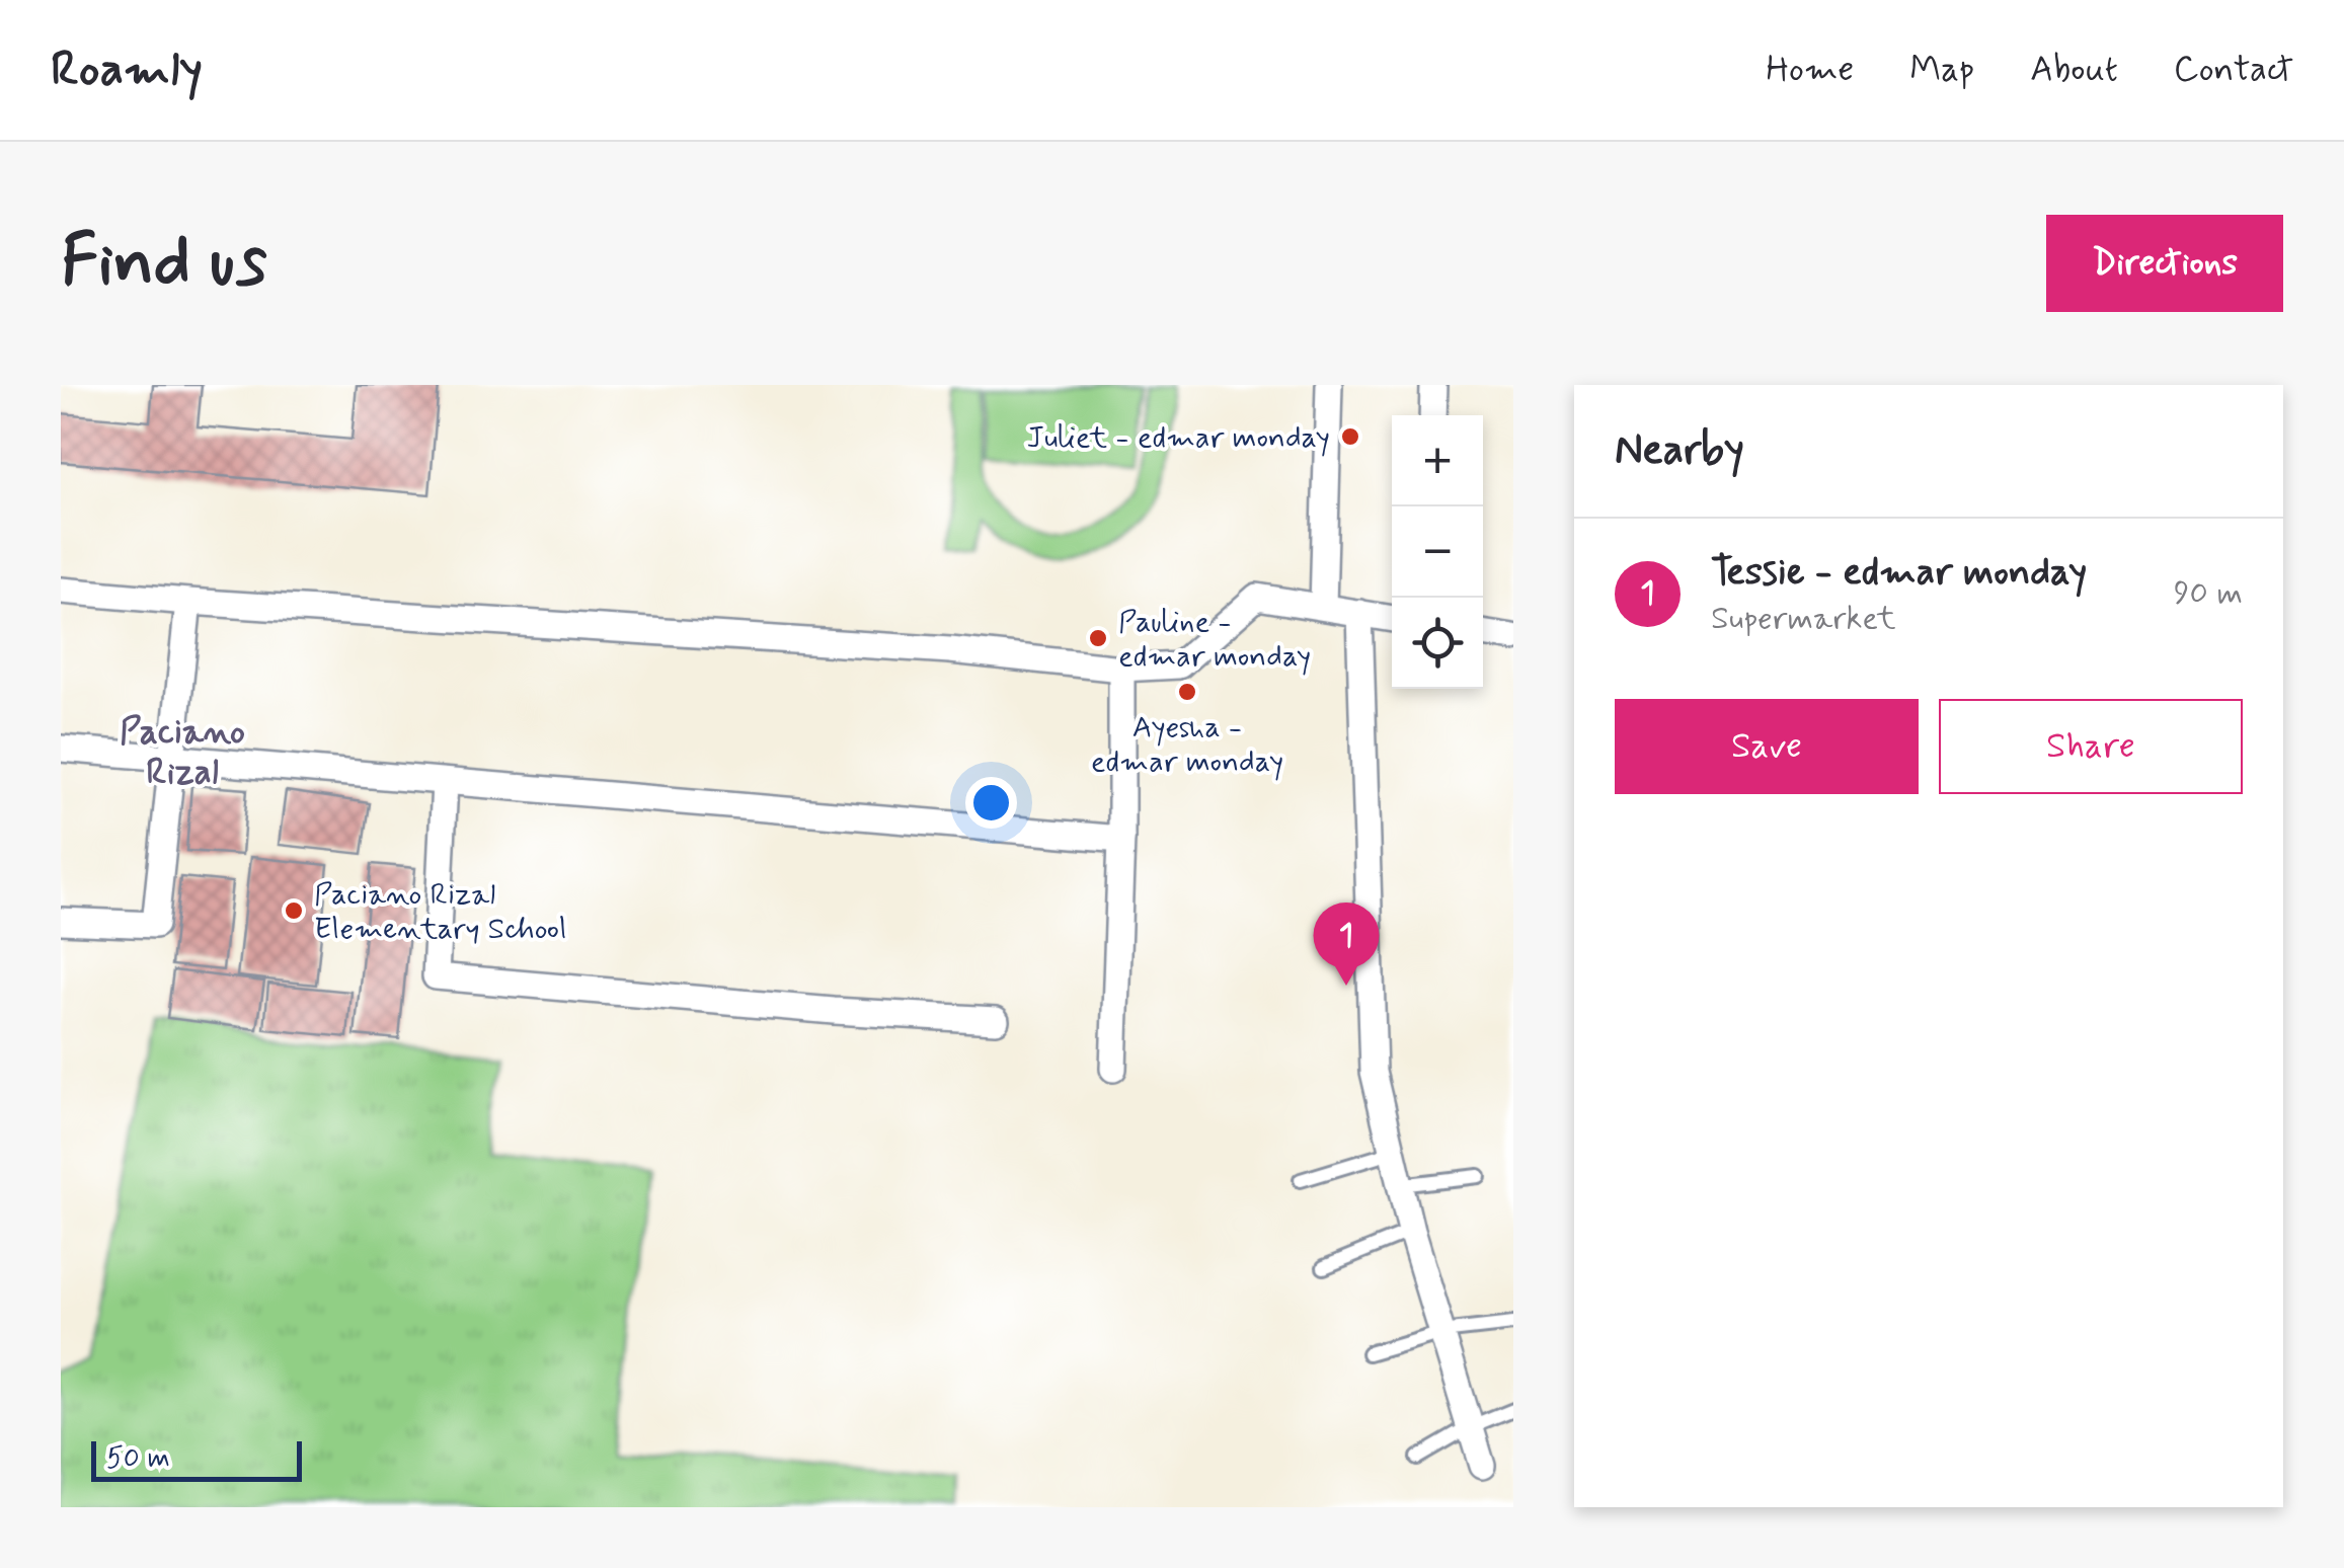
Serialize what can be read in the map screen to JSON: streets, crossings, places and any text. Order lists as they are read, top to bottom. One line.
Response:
{"districts":["Paciano Rizal"],"places":["Juliet - edmar monday","Pauline - edmar monday","Ayesha - edmar monday","Paciano Rizal Elementary School"],"scale_bar":"50 m","page":{"header":"Roamly","nav":["Home","Map","About","Contact"],"buttons":["Directions",["Save","Share"]],"title":"Find us","heading":"Nearby","map_buttons":["+","−"],"list":[{"mark":"1","name":"Tessie - edmar monday","note":"Supermarket","value":"90 m"}],"pins":"1","scale":"50 m"}}
